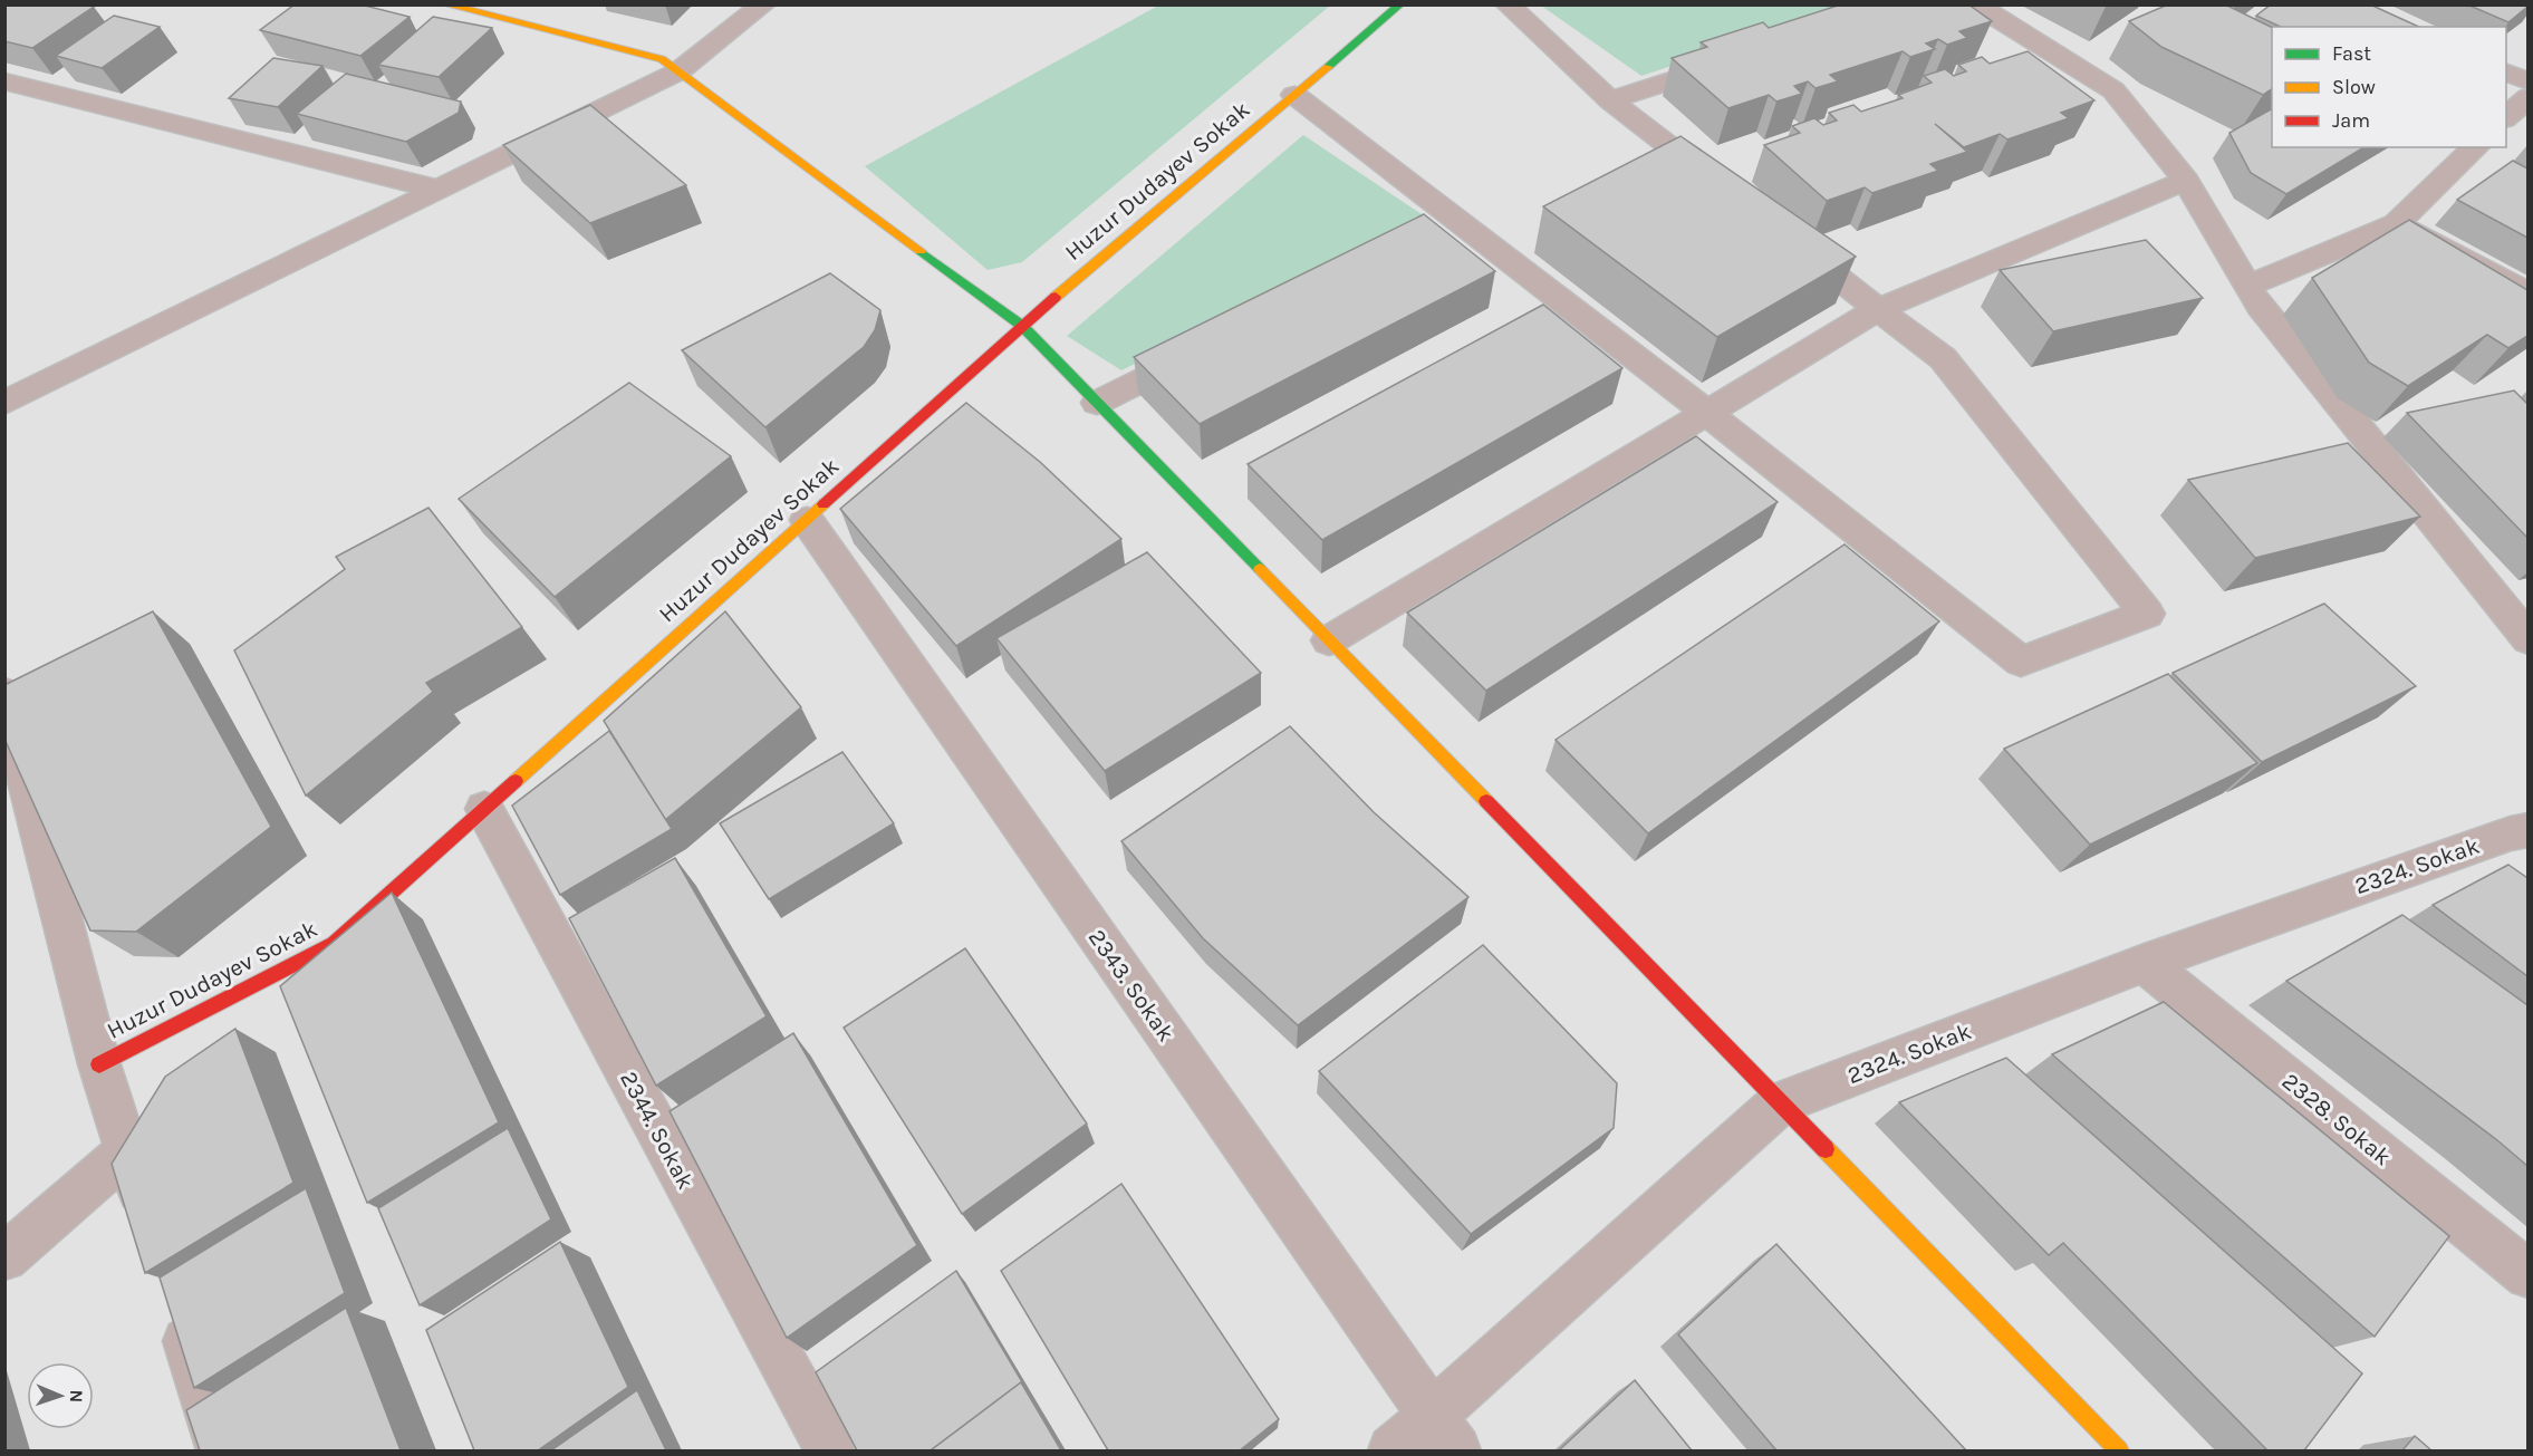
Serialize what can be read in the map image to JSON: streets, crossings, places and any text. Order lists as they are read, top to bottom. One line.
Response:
{"streets":{"street":["Huzur Dudayev Sokak","2324. Sokak","2343. Sokak","2328. Sokak","2344. Sokak"]},"crossings":[["Huzur Dudayev Sokak","2343. Sokak"],["Huzur Dudayev Sokak","2344. Sokak"],["2324. Sokak","2343. Sokak"],["2324. Sokak","2328. Sokak"]],"legend":["Fast","Slow","Jam"],"north":"right"}
